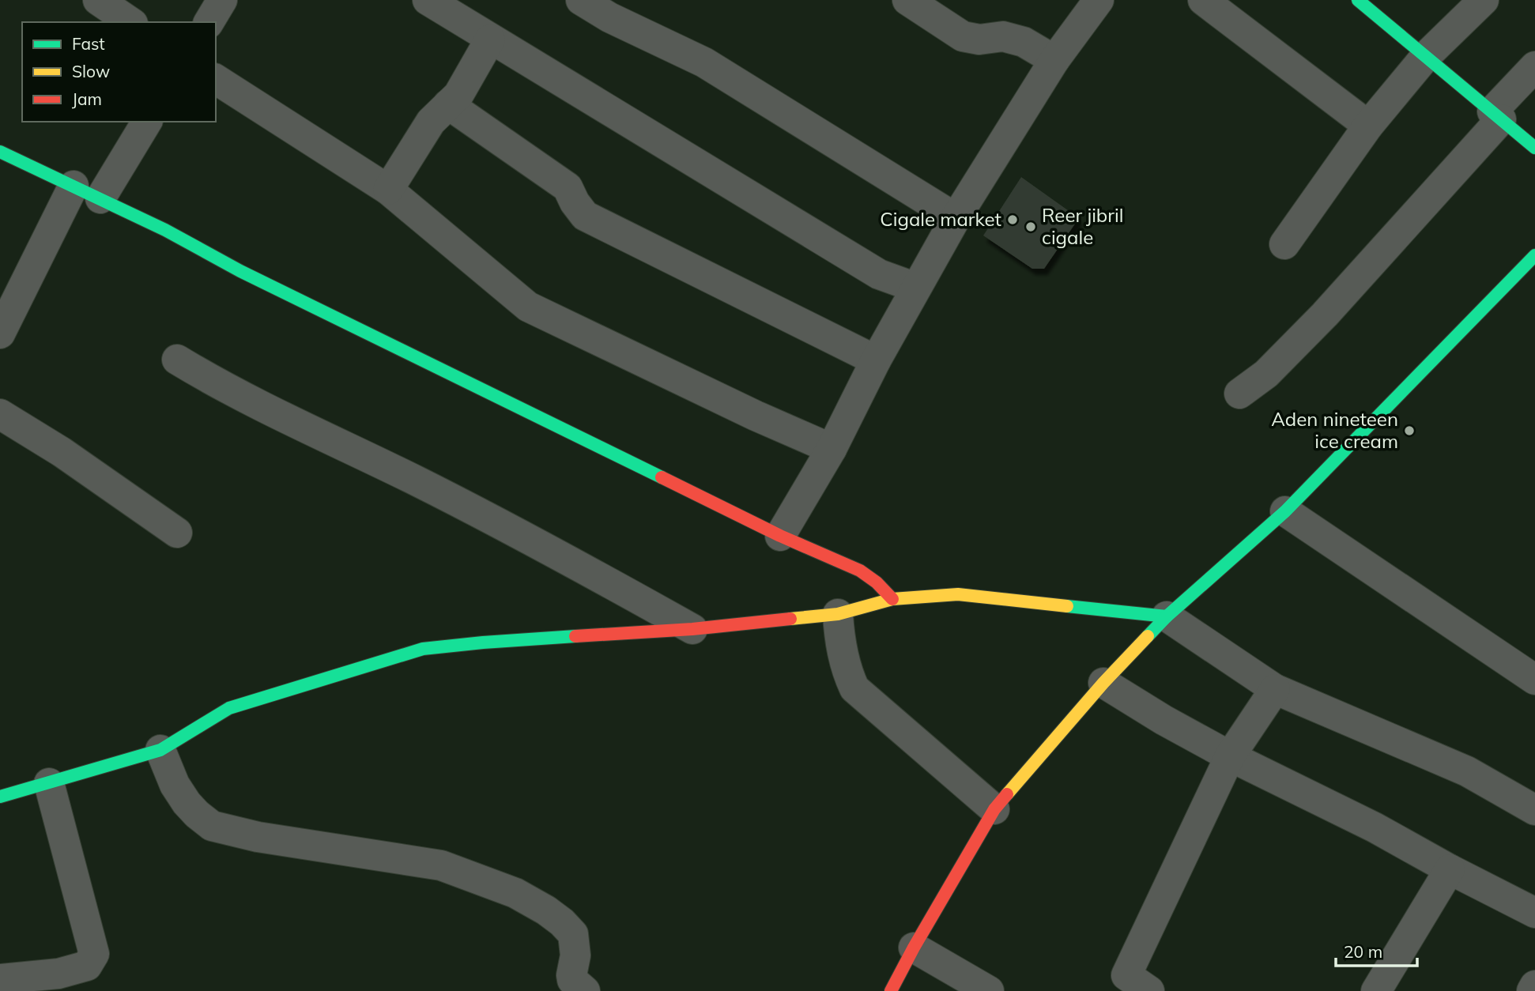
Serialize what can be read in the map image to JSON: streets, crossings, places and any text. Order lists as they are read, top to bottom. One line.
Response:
{"places":["Cigale market","Reer jibril cigale","Aden nineteen ice cream"],"legend":["Fast","Slow","Jam"],"scale_bar":"20 m"}
